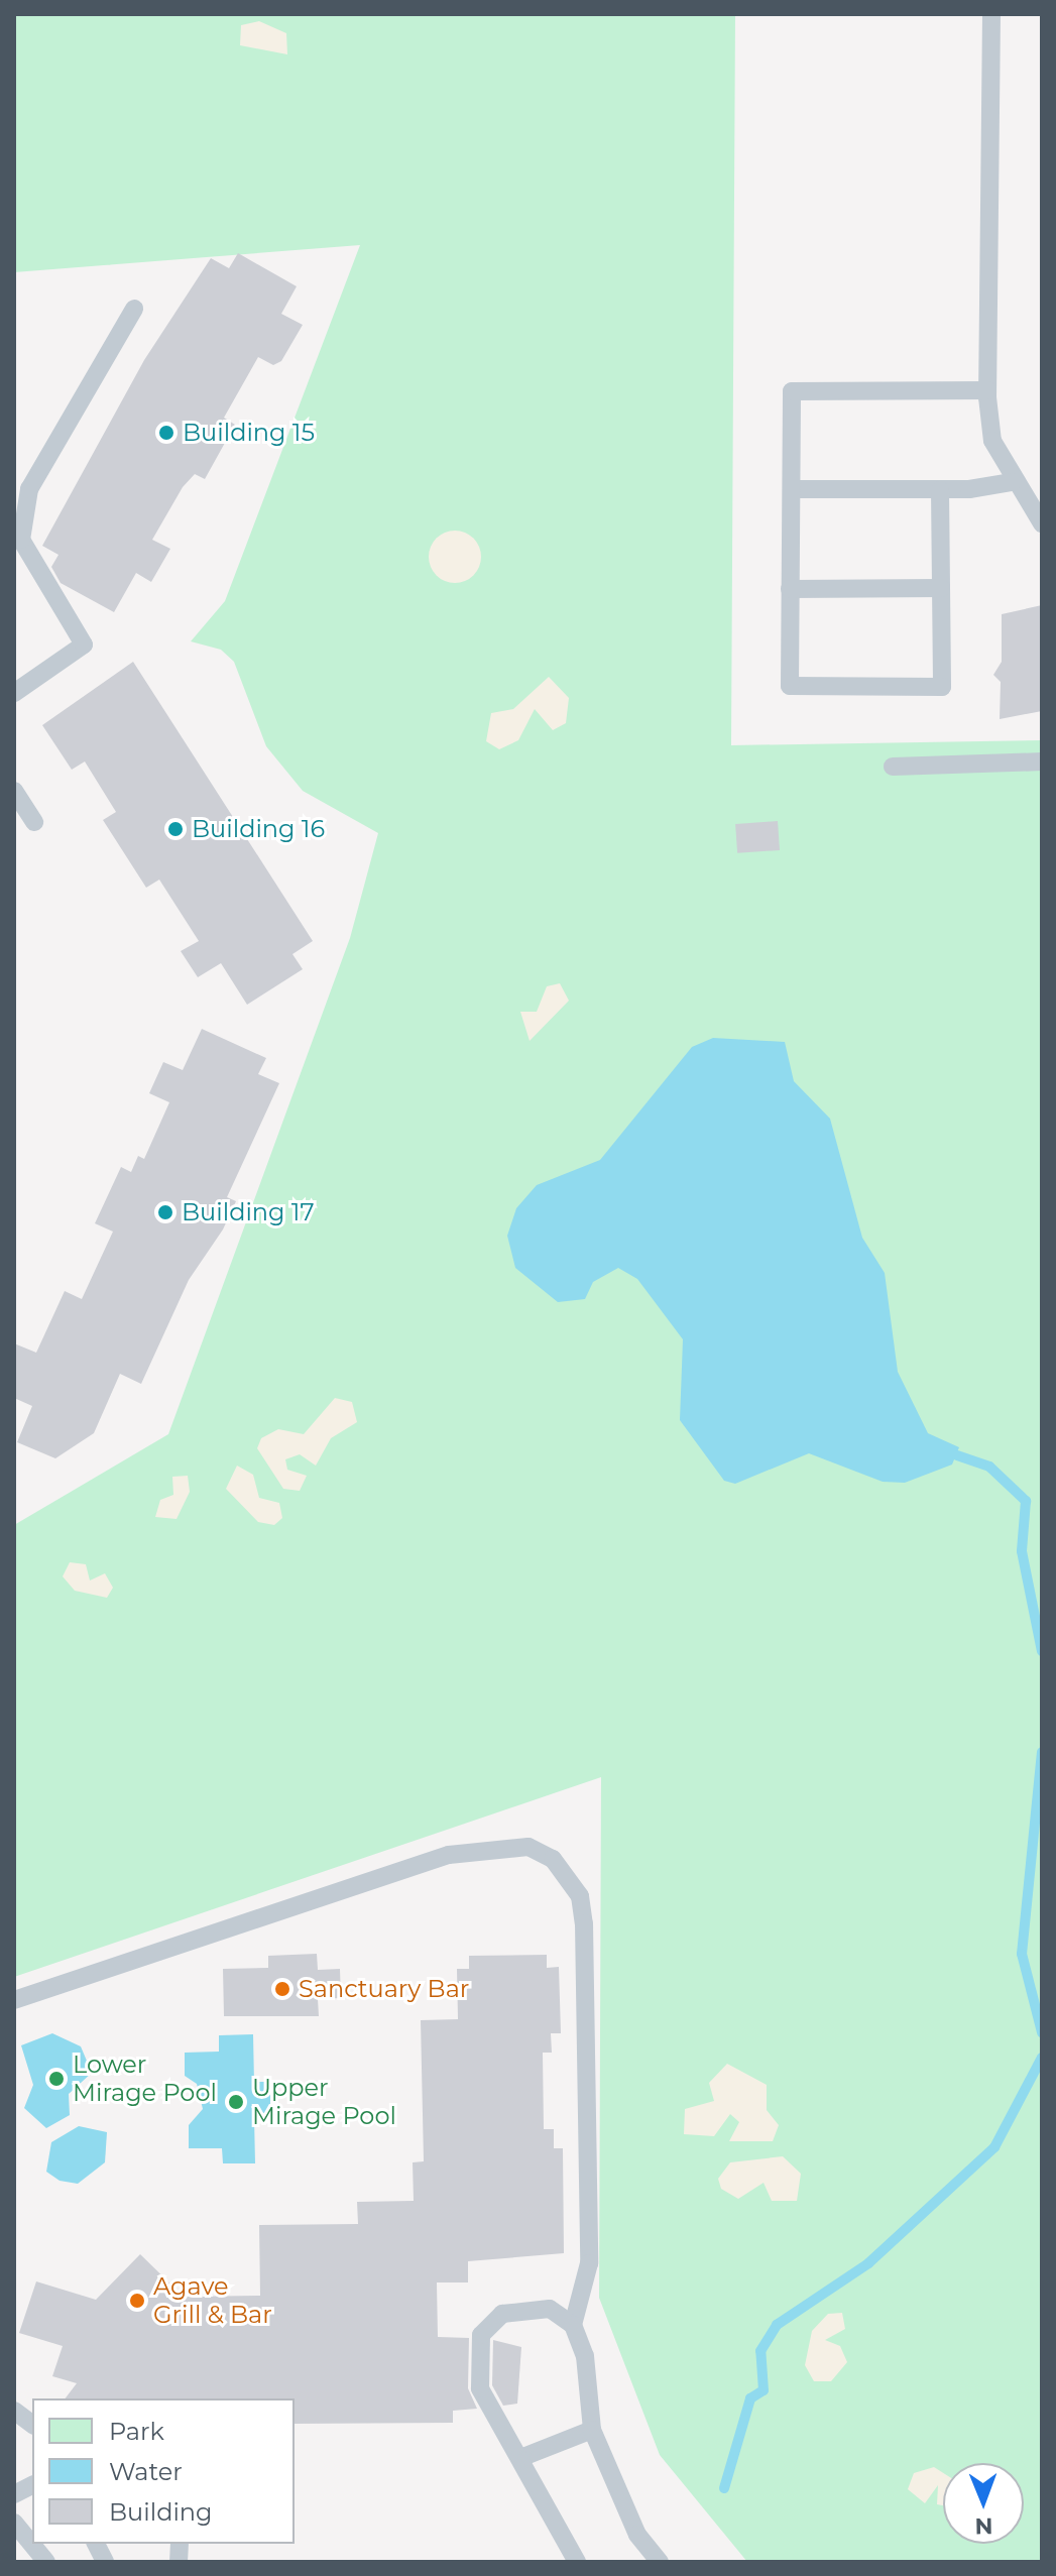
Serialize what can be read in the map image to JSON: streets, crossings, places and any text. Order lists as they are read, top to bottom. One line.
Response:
{"places":["Building 15","Building 16","Building 17","Sanctuary Bar","Lower Mirage Pool","Upper Mirage Pool","Agave Grill & Bar"],"legend":["Park","Water","Building"],"north":"bottom"}
